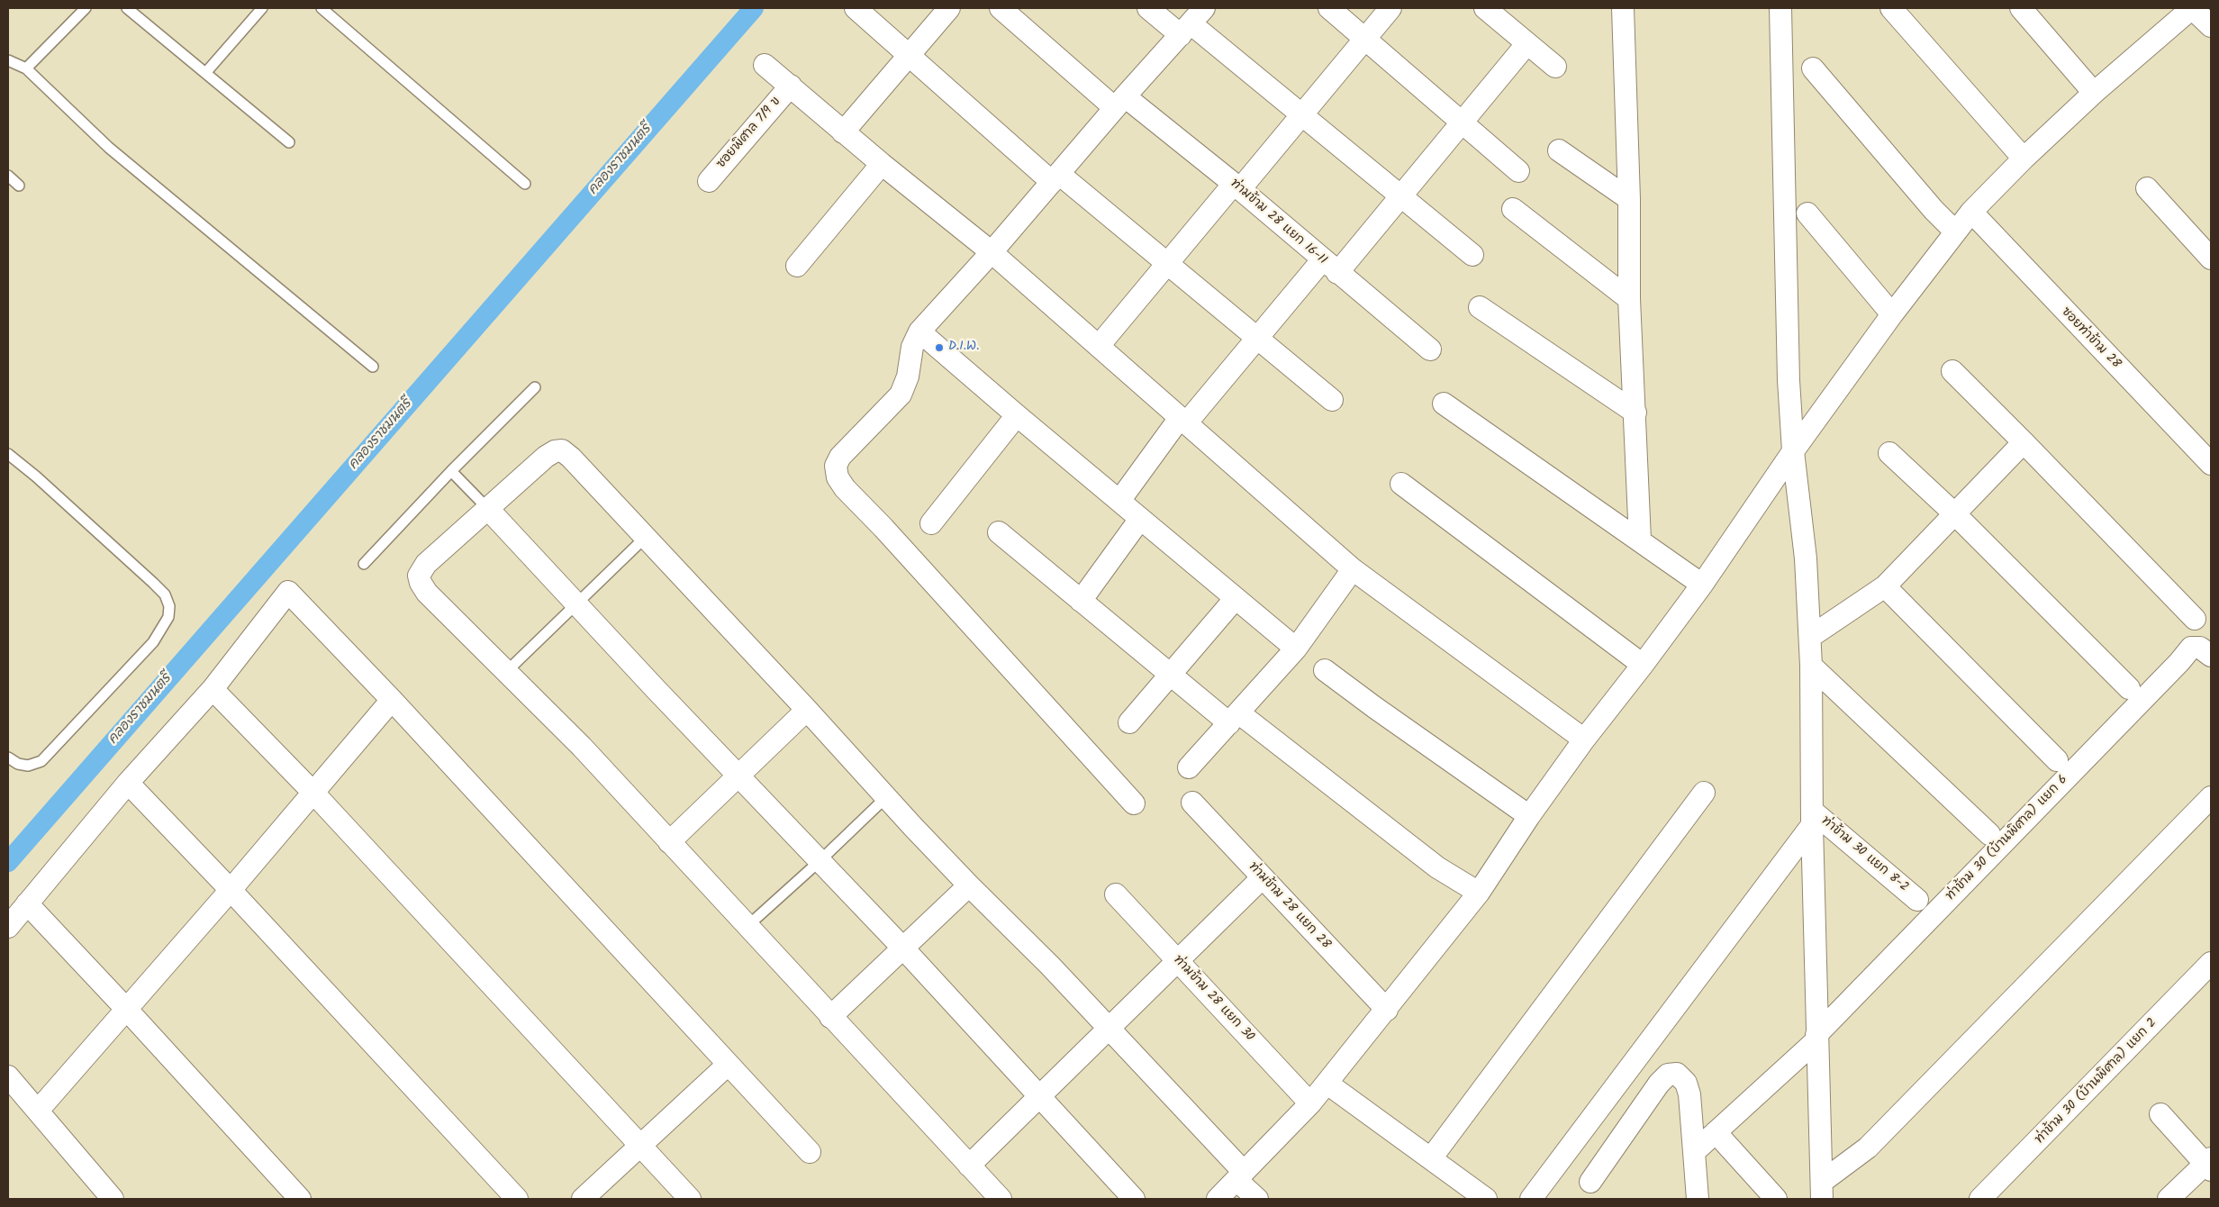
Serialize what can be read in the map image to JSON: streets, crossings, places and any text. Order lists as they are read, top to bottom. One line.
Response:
{"streets":{"street":["ซอยพิศาล 7/9 ข","ท่ามข้าม 28 แยก 16-11","ซอยท่าข้าม 28","ท่าข้าม 30 (บ้านพิศาล) แยก 6","ท่าข้าม 30 แยก 8-2","ท่ามข้าม 28 แยก 28","ท่ามข้าม 28 แยก 30","ท่าข้าม 30 (บ้านพิศาล) แยก 2"]},"water":["คลองราชมนตรี"],"places":["D.I.W."]}
